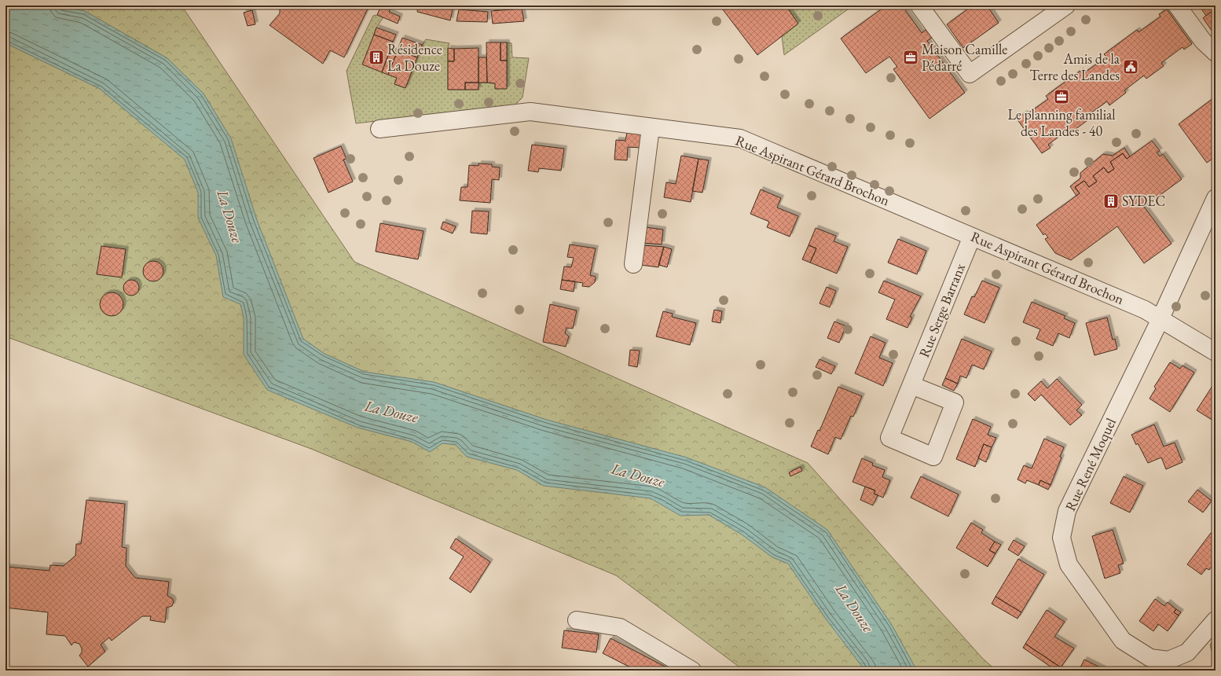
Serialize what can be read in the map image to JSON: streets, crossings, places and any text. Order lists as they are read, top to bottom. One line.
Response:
{"streets":{"street":["Rue Aspirant Gérard Brochon","Rue Serge Barranx","Rue René Moquel"]},"crossings":[["Rue Aspirant Gérard Brochon","Rue Serge Barranx"],["Rue Aspirant Gérard Brochon","Rue René Moquel"]],"water":["La Douze"],"places":{"building":["Résidence La Douze","SYDEC"],"office":["Maison Camille Pédarré","Le planning familial des Landes - 40"],"public building":["Amis de la Terre des Landes"]}}
